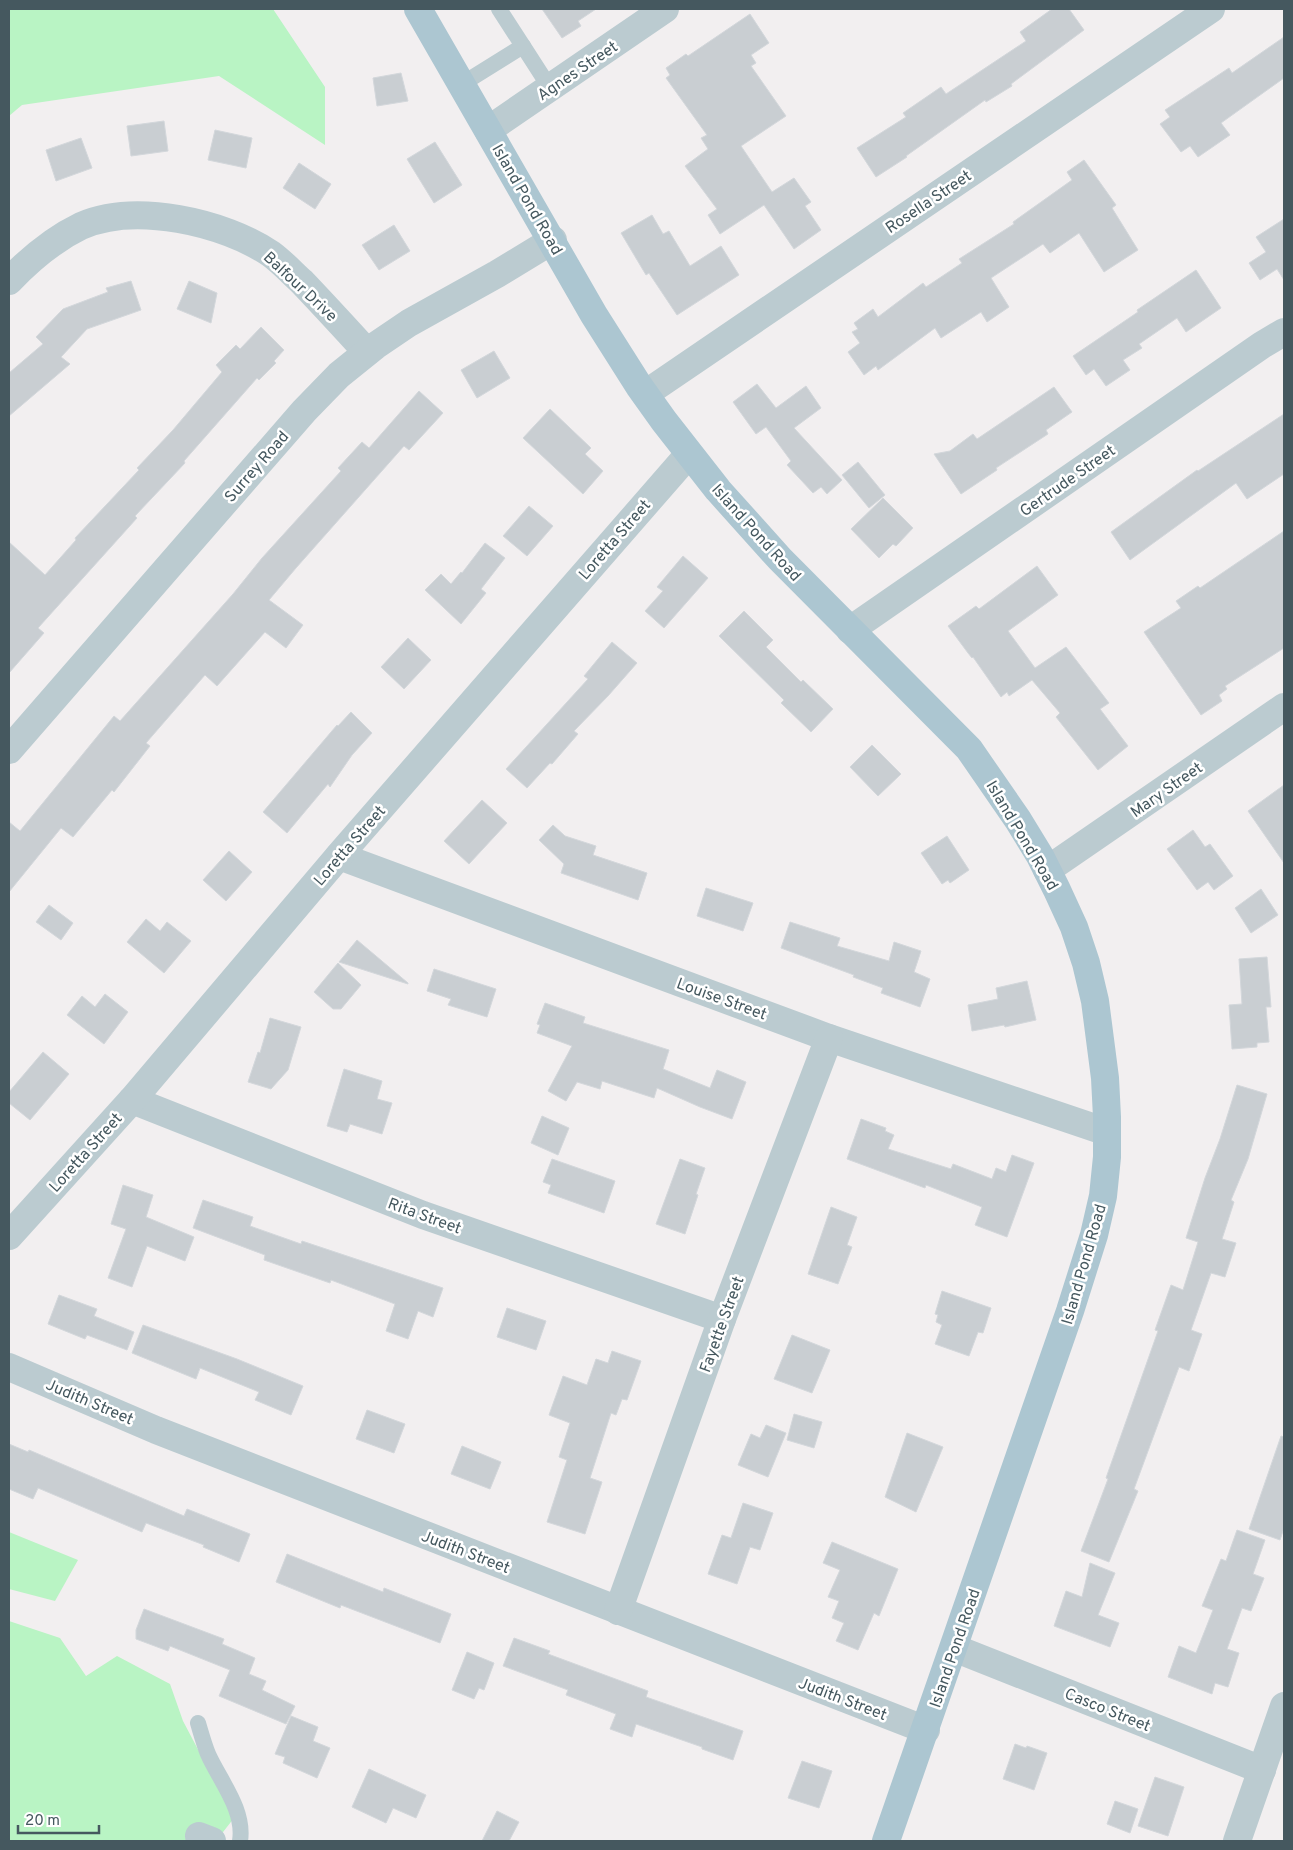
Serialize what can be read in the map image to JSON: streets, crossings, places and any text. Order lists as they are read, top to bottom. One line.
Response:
{"streets":{"main road":["Island Pond Road"],"street":["Agnes Street","Rosella Street","Balfour Drive","Surrey Road","Gertrude Street","Loretta Street","Mary Street","Louise Street","Rita Street","Fayette Street","Judith Street","Casco Street"]},"crossings":[["Agnes Street","Island Pond Road"],["Island Pond Road","Rosella Street"],["Island Pond Road","Surrey Road"],["Island Pond Road","Gertrude Street"],["Island Pond Road","Loretta Street"],["Island Pond Road","Mary Street"],["Island Pond Road","Louise Street"],["Island Pond Road","Judith Street"],["Island Pond Road","Casco Street"],["Balfour Drive","Surrey Road"],["Loretta Street","Louise Street"],["Loretta Street","Rita Street"],["Louise Street","Fayette Street"],["Rita Street","Fayette Street"],["Fayette Street","Judith Street"]],"scale_bar":"20 m"}
